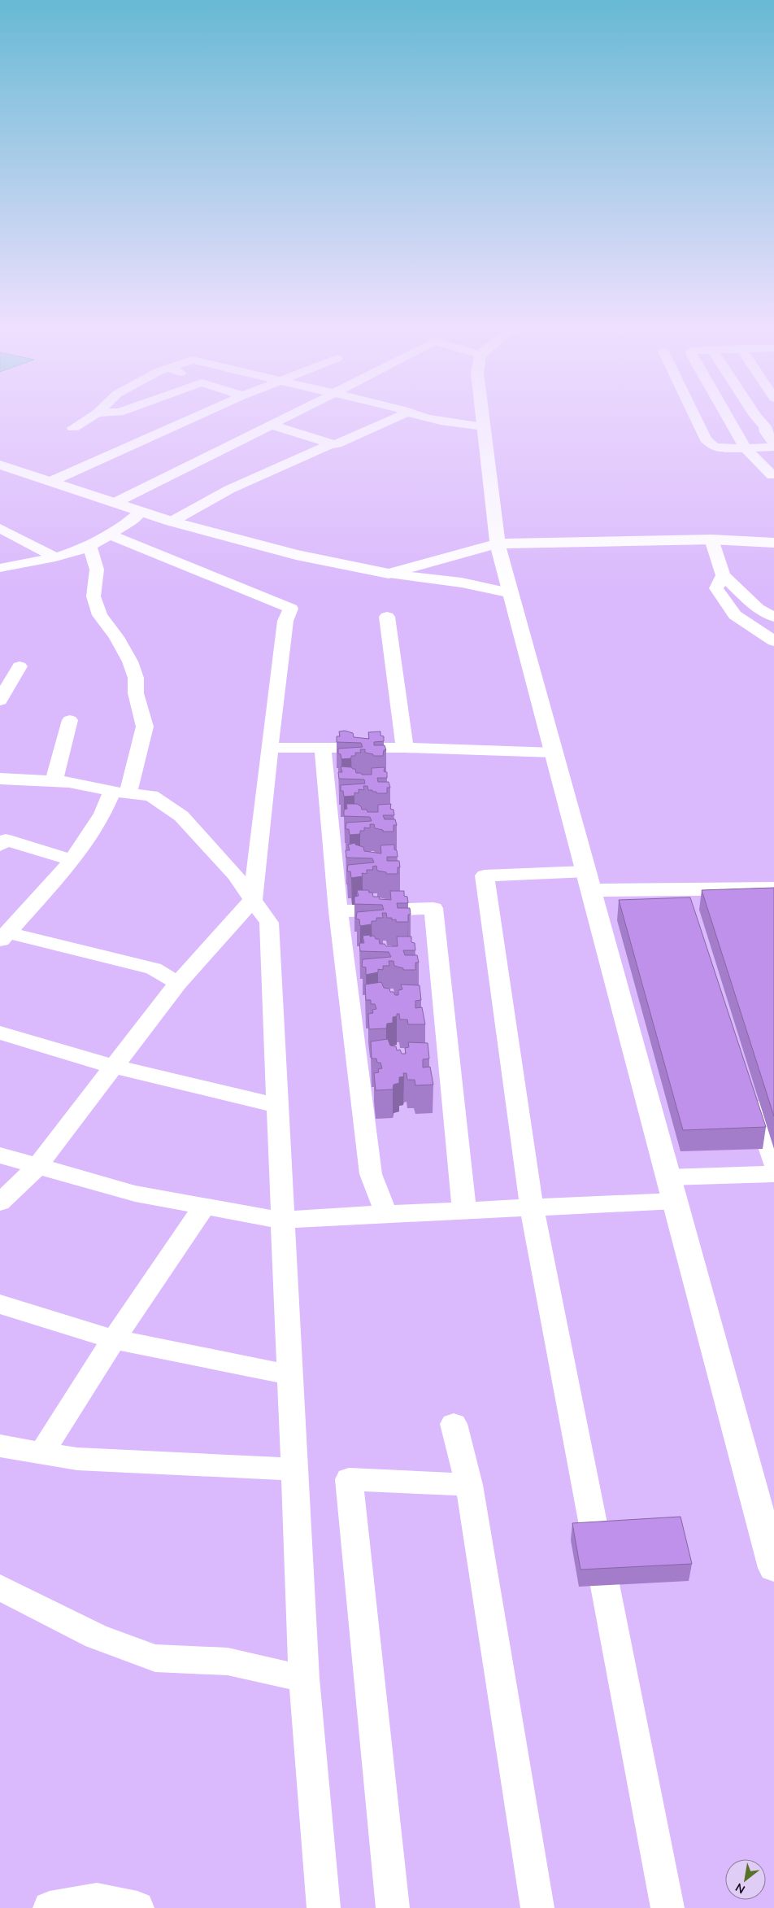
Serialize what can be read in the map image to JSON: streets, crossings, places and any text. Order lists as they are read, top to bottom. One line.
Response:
{"north":"bottom left"}
